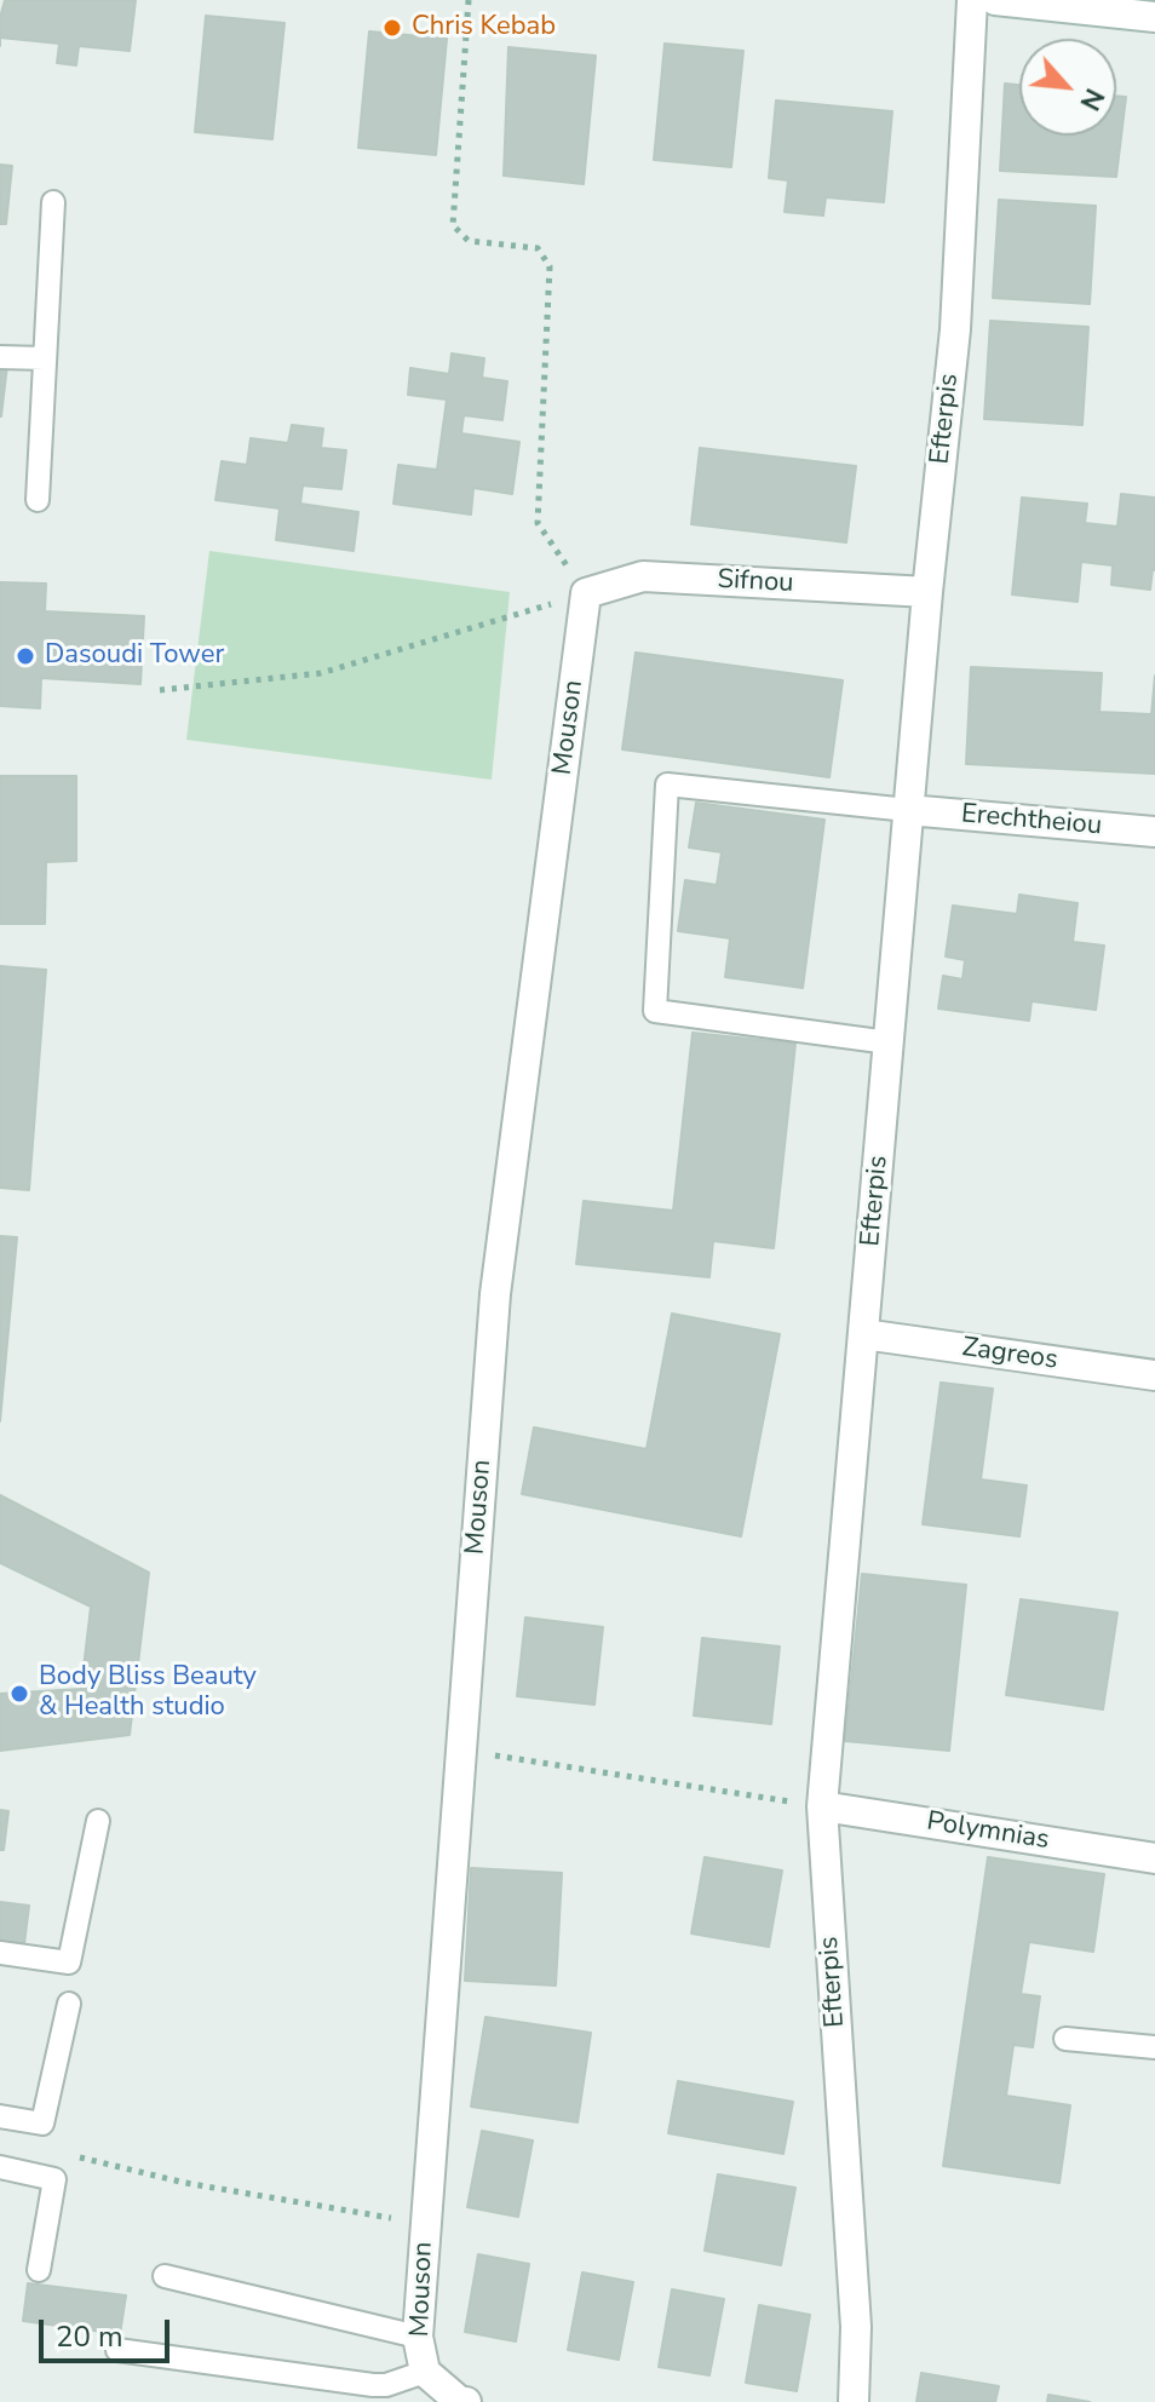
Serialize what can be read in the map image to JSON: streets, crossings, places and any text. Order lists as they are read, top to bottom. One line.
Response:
{"streets":{"street":["Efterpis","Sifnou","Mouson","Erechtheiou","Zagreos","Polymnias"]},"crossings":[["Efterpis","Sifnou"],["Efterpis","Erechtheiou"],["Efterpis","Zagreos"],["Efterpis","Polymnias"],["Sifnou","Mouson"]],"places":["Chris Kebab","Dasoudi Tower","Body Bliss Beauty & Health studio"],"scale_bar":"20 m","north":"bottom right"}
